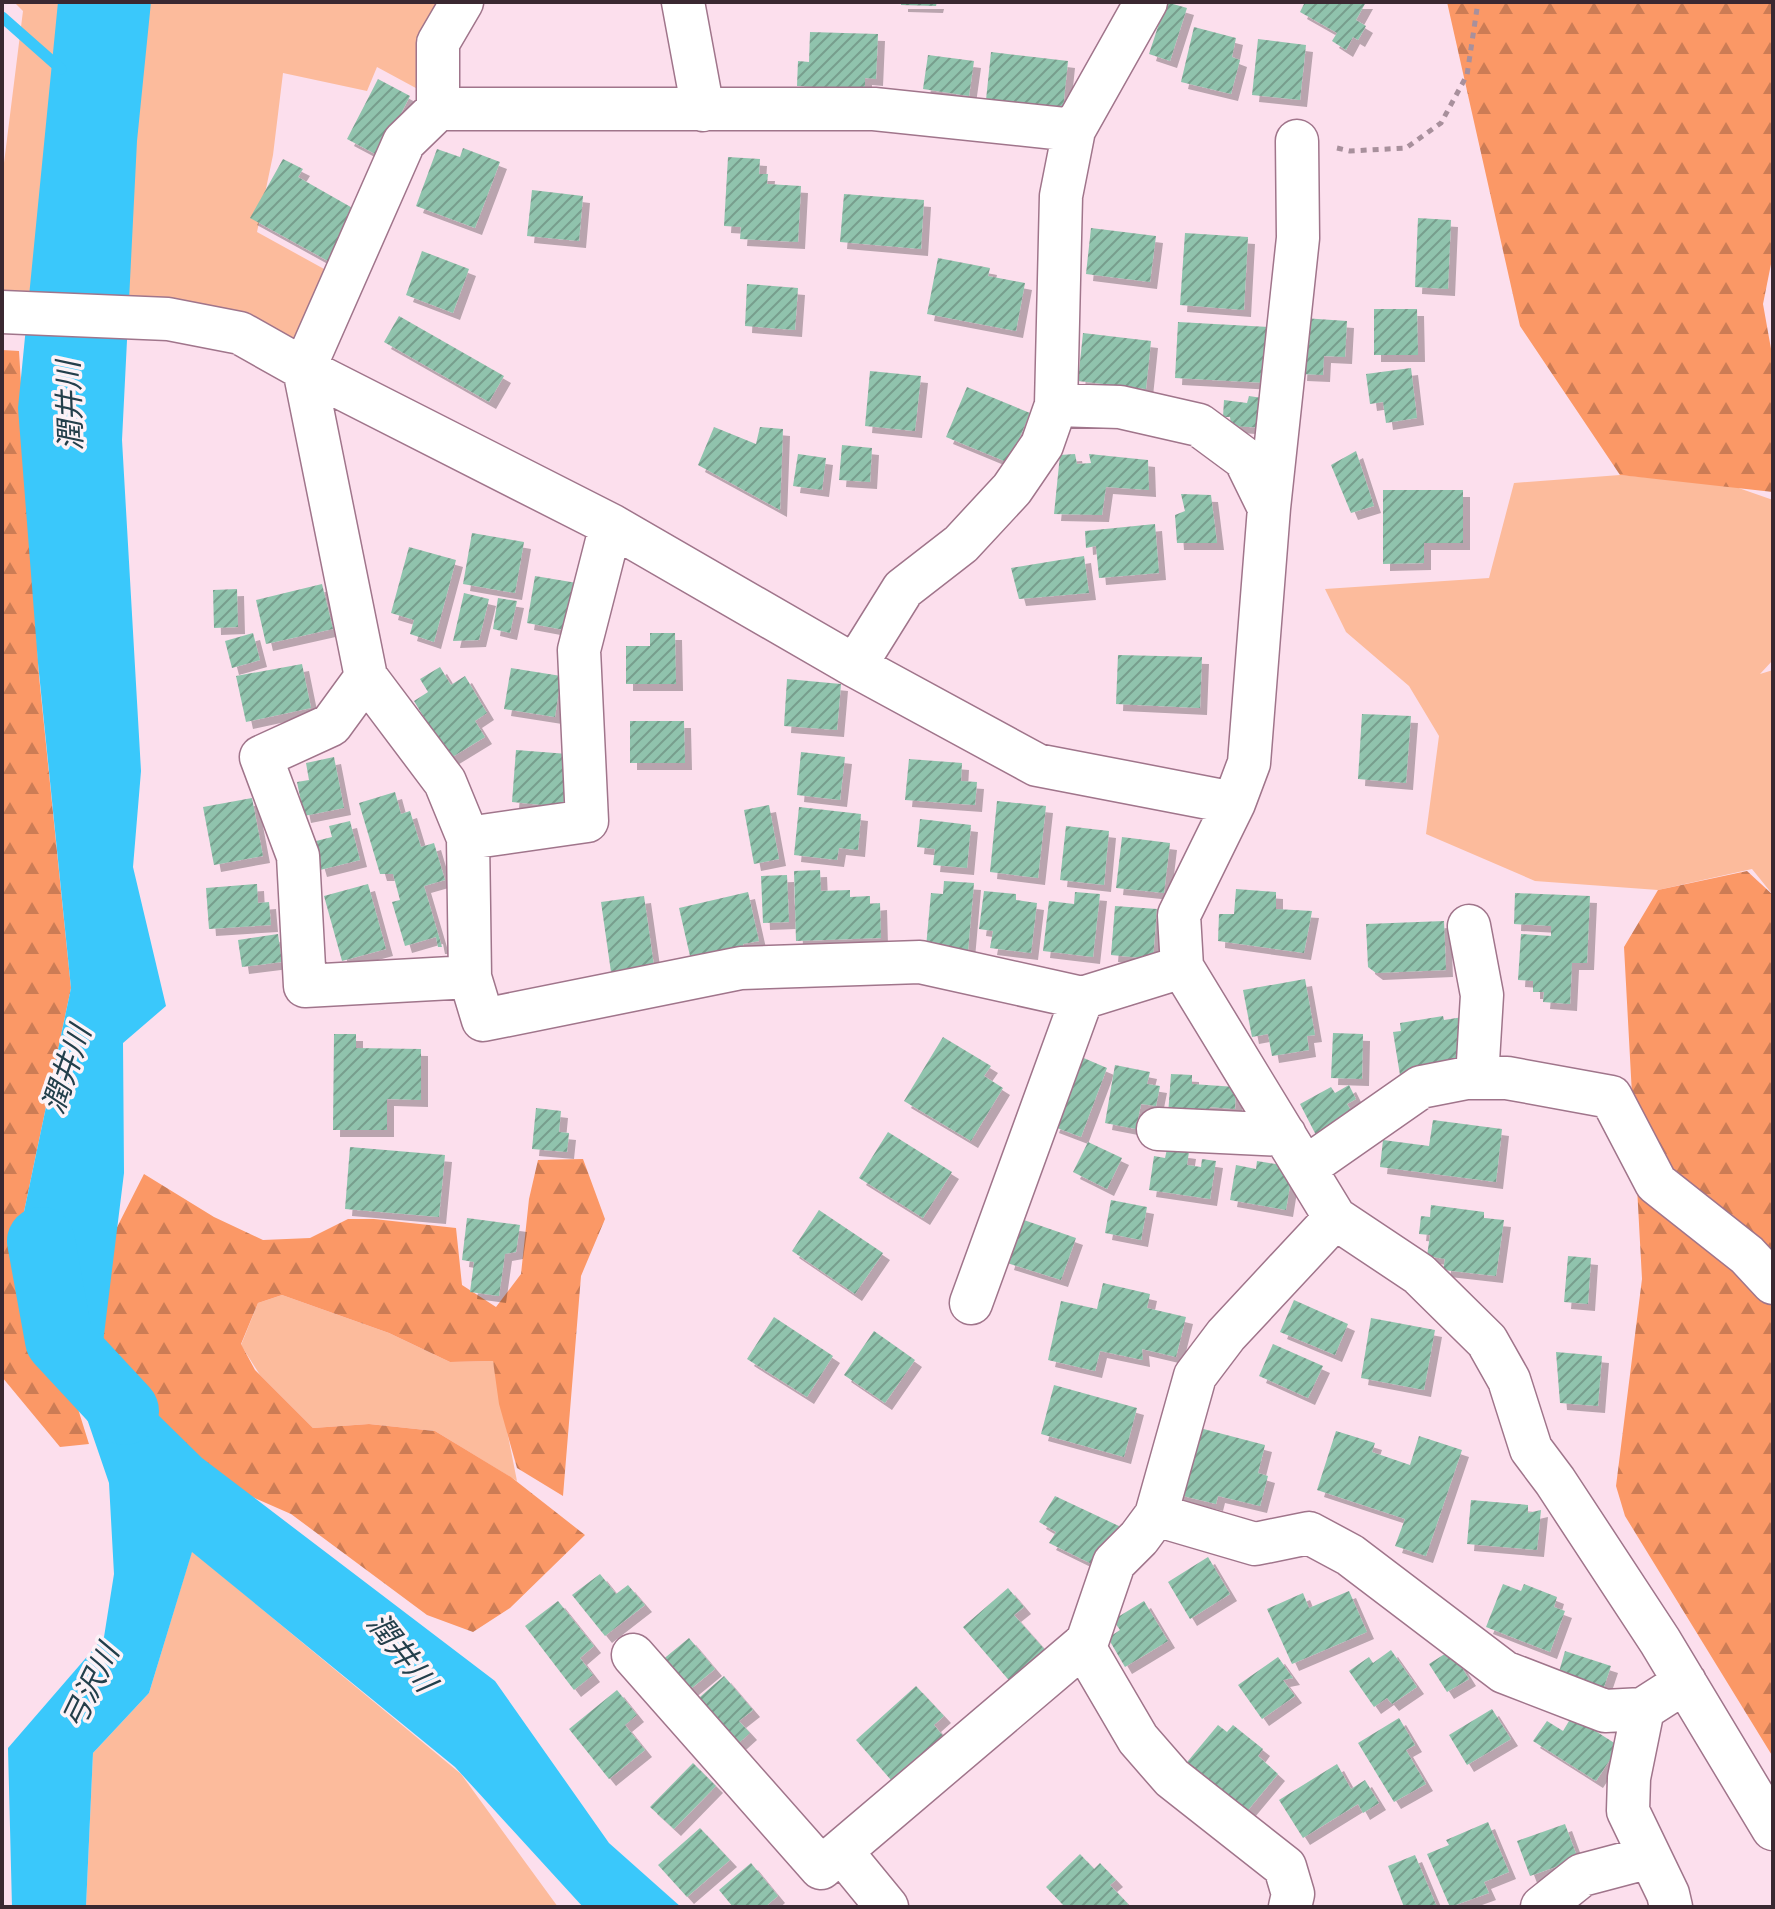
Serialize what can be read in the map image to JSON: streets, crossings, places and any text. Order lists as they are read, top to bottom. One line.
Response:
{"water":["潤井川","弓沢川"]}
